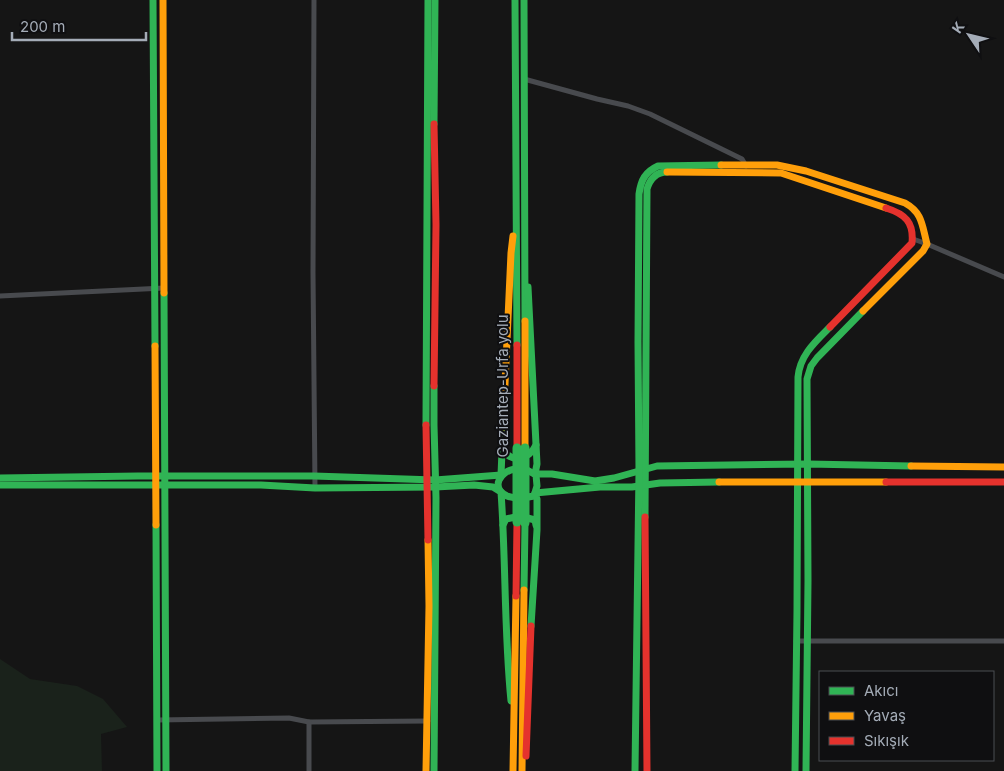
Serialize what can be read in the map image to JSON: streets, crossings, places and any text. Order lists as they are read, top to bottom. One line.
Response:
{"streets":{"main road":["Gaziantep-Urfa yolu"]},"legend":["Akıcı","Yavaş","Sıkışık"],"scale_bar":"200 m","north":"top left"}
